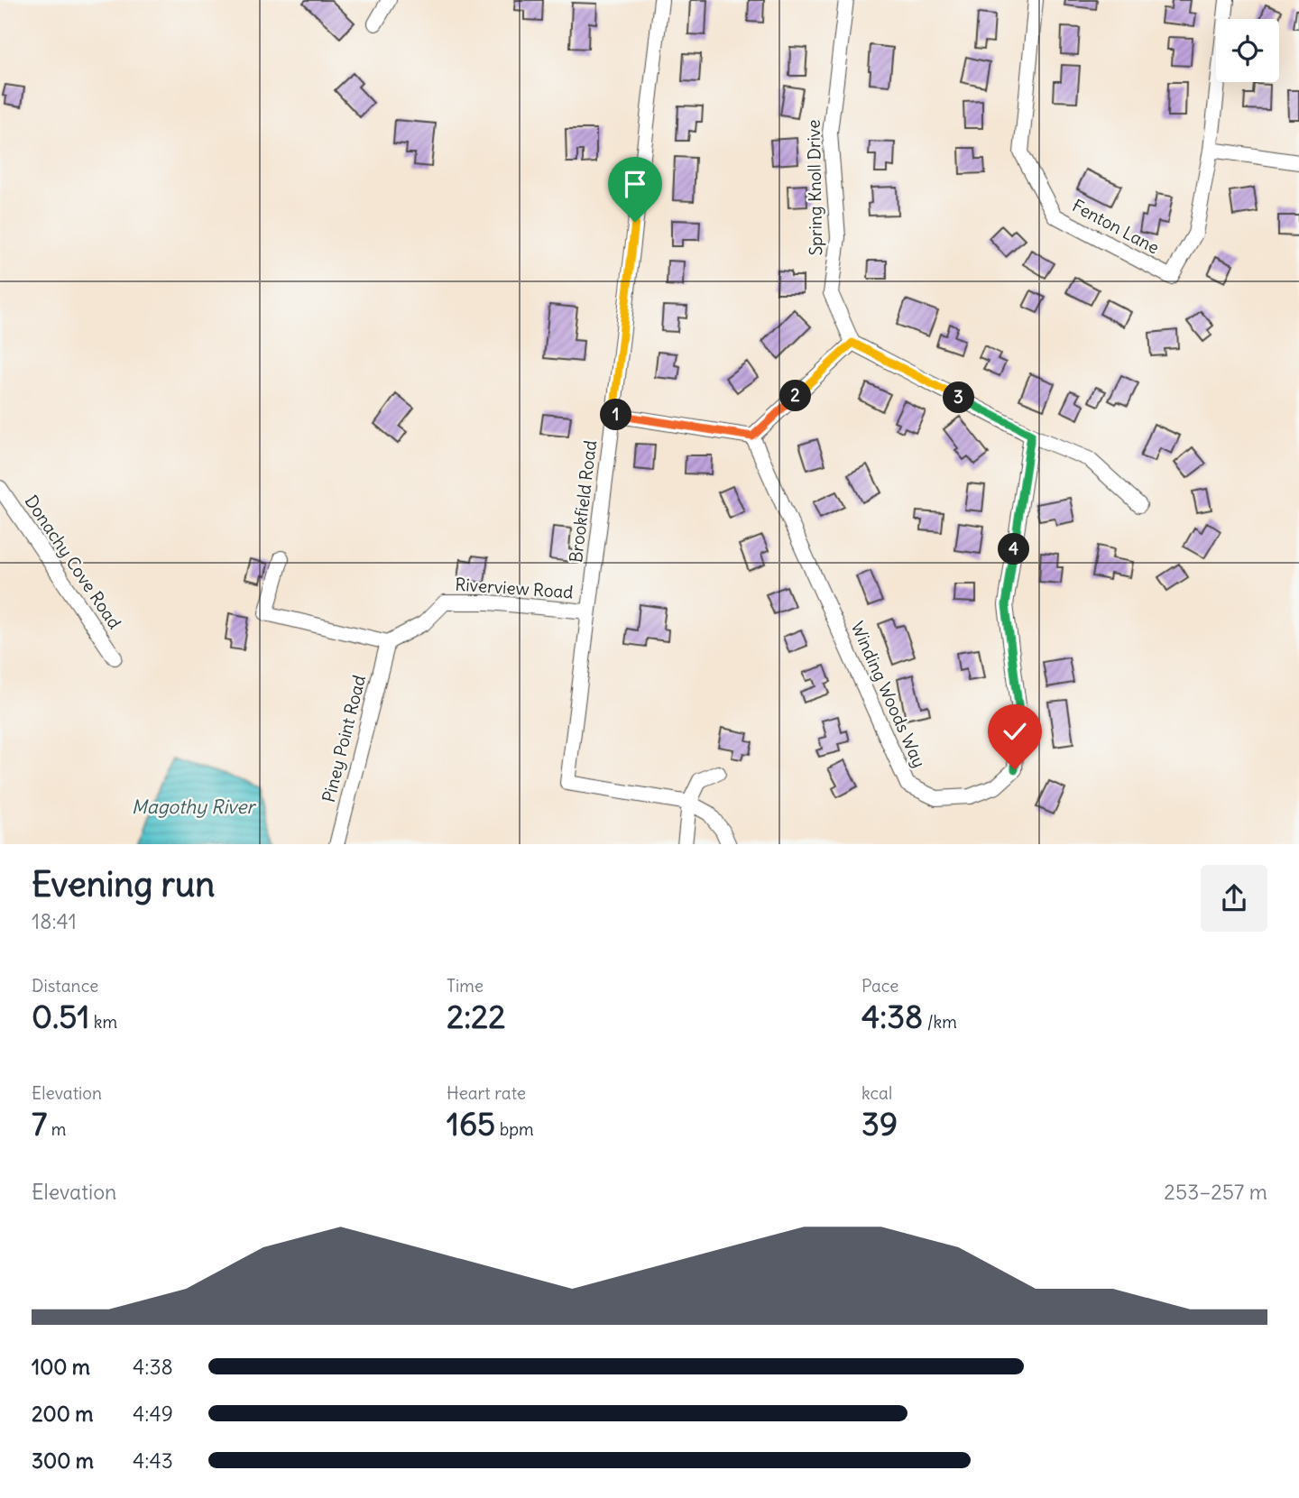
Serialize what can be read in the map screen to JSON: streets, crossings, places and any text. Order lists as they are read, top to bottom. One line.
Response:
{"streets":{"street":["Spring Knoll Drive","Fenton Lane","Brookfield Road","Donachy Cove Road","Riverview Road","Winding Woods Way","Piney Point Road"]},"crossings":[["Brookfield Road","Riverview Road"],["Riverview Road","Piney Point Road"]],"water":["Magothy River"],"page":{"pins":["2","3","1","4"],"heading":["Evening run","18:41"],"stats":[["Distance","0.51 km"],["Time","2:22"],["Pace","4:38 /km"],["Elevation","7 m"],["Heart rate","165 bpm"],["kcal","39"]],"chart":["Elevation","253–257 m"],"list":[{"name":"100 m","note":"4:38"},{"name":"200 m","note":"4:49"},{"name":"300 m","note":"4:43"}]}}
